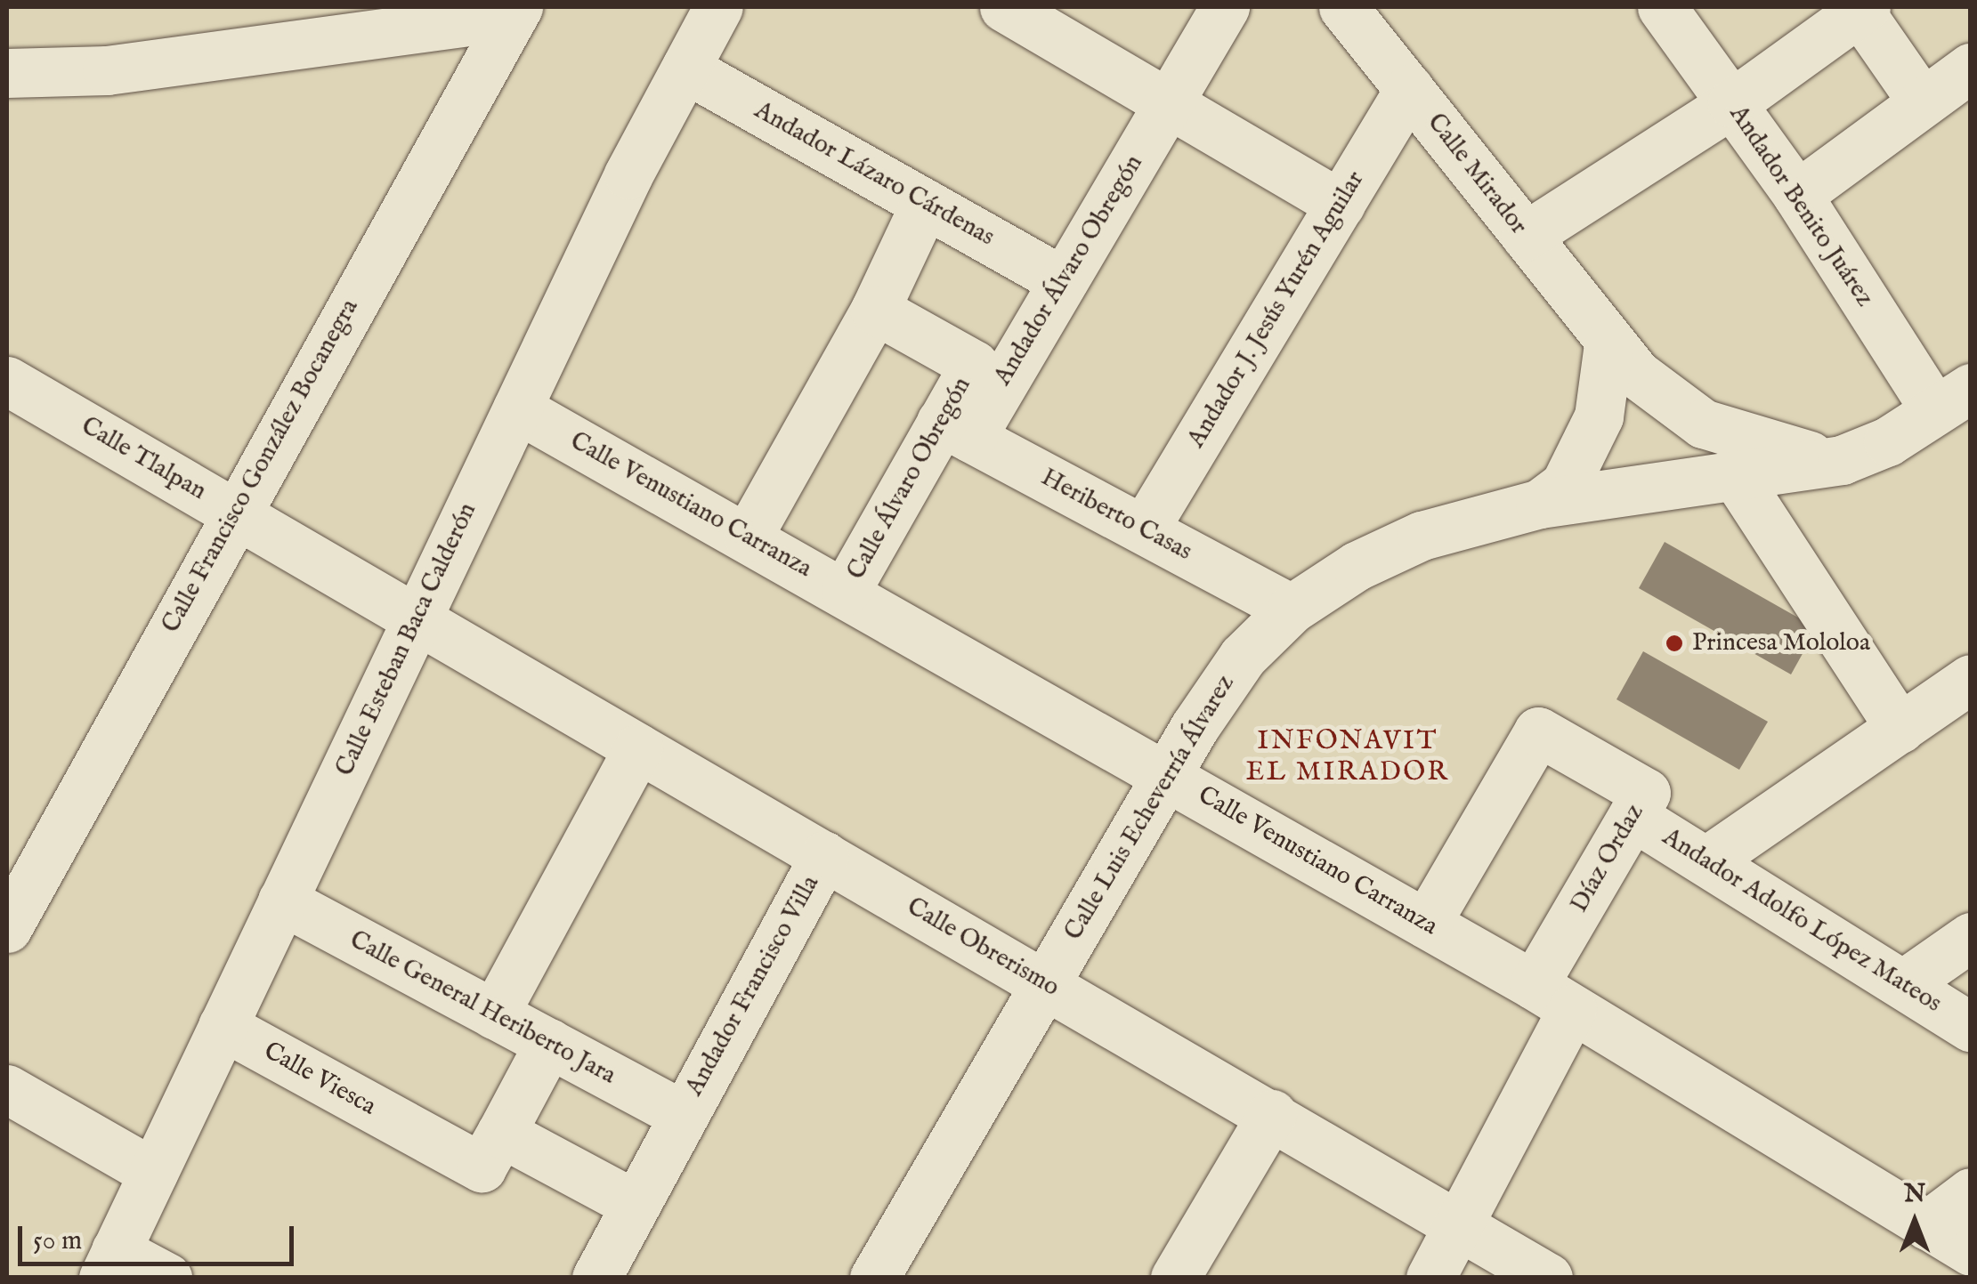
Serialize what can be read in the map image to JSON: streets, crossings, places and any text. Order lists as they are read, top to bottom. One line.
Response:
{"streets":{"street":["Andador Lázaro Cárdenas","Calle Mirador","Andador Benito Juárez","Andador Álvaro Obregón","Andador J. Jesús Yurén Aguilar","Calle Tlalpan","Calle Francisco González Bocanegra","Calle Álvaro Obregón","Calle Venustiano Carranza","Heriberto Casas","Calle Esteban Baca Calderón","Calle Luis Echeverría Álvarez","Díaz Ordaz","Andador Adolfo López Mateos","Calle Obrerismo","Andador Francisco Villa","Calle General Heriberto Jara","Calle Viesca"]},"crossings":[["Andador Lázaro Cárdenas","Andador Álvaro Obregón"],["Andador Lázaro Cárdenas","Calle Esteban Baca Calderón"],["Calle Mirador","Andador J. Jesús Yurén Aguilar"],["Calle Mirador","Calle Luis Echeverría Álvarez"],["Andador Benito Juárez","Calle Luis Echeverría Álvarez"],["Andador Álvaro Obregón","Calle Álvaro Obregón"],["Andador Álvaro Obregón","Heriberto Casas"],["Andador J. Jesús Yurén Aguilar","Heriberto Casas"],["Calle Tlalpan","Calle Francisco González Bocanegra"],["Calle Tlalpan","Calle Esteban Baca Calderón"],["Calle Tlalpan","Calle Obrerismo"],["Calle Álvaro Obregón","Calle Venustiano Carranza"],["Calle Álvaro Obregón","Heriberto Casas"],["Calle Venustiano Carranza","Calle Esteban Baca Calderón"],["Calle Venustiano Carranza","Calle Luis Echeverría Álvarez"],["Calle Venustiano Carranza","Díaz Ordaz"],["Heriberto Casas","Calle Luis Echeverría Álvarez"],["Calle Esteban Baca Calderón","Calle Obrerismo"],["Calle Esteban Baca Calderón","Calle General Heriberto Jara"],["Calle Esteban Baca Calderón","Calle Viesca"],["Calle Luis Echeverría Álvarez","Calle Obrerismo"],["Díaz Ordaz","Andador Adolfo López Mateos"],["Díaz Ordaz","Calle Obrerismo"],["Calle Obrerismo","Andador Francisco Villa"],["Andador Francisco Villa","Calle General Heriberto Jara"]],"districts":["INFONAVIT EL MIRADOR"],"places":["Princesa Mololoa"],"scale_bar":"50 m","north":"top"}
